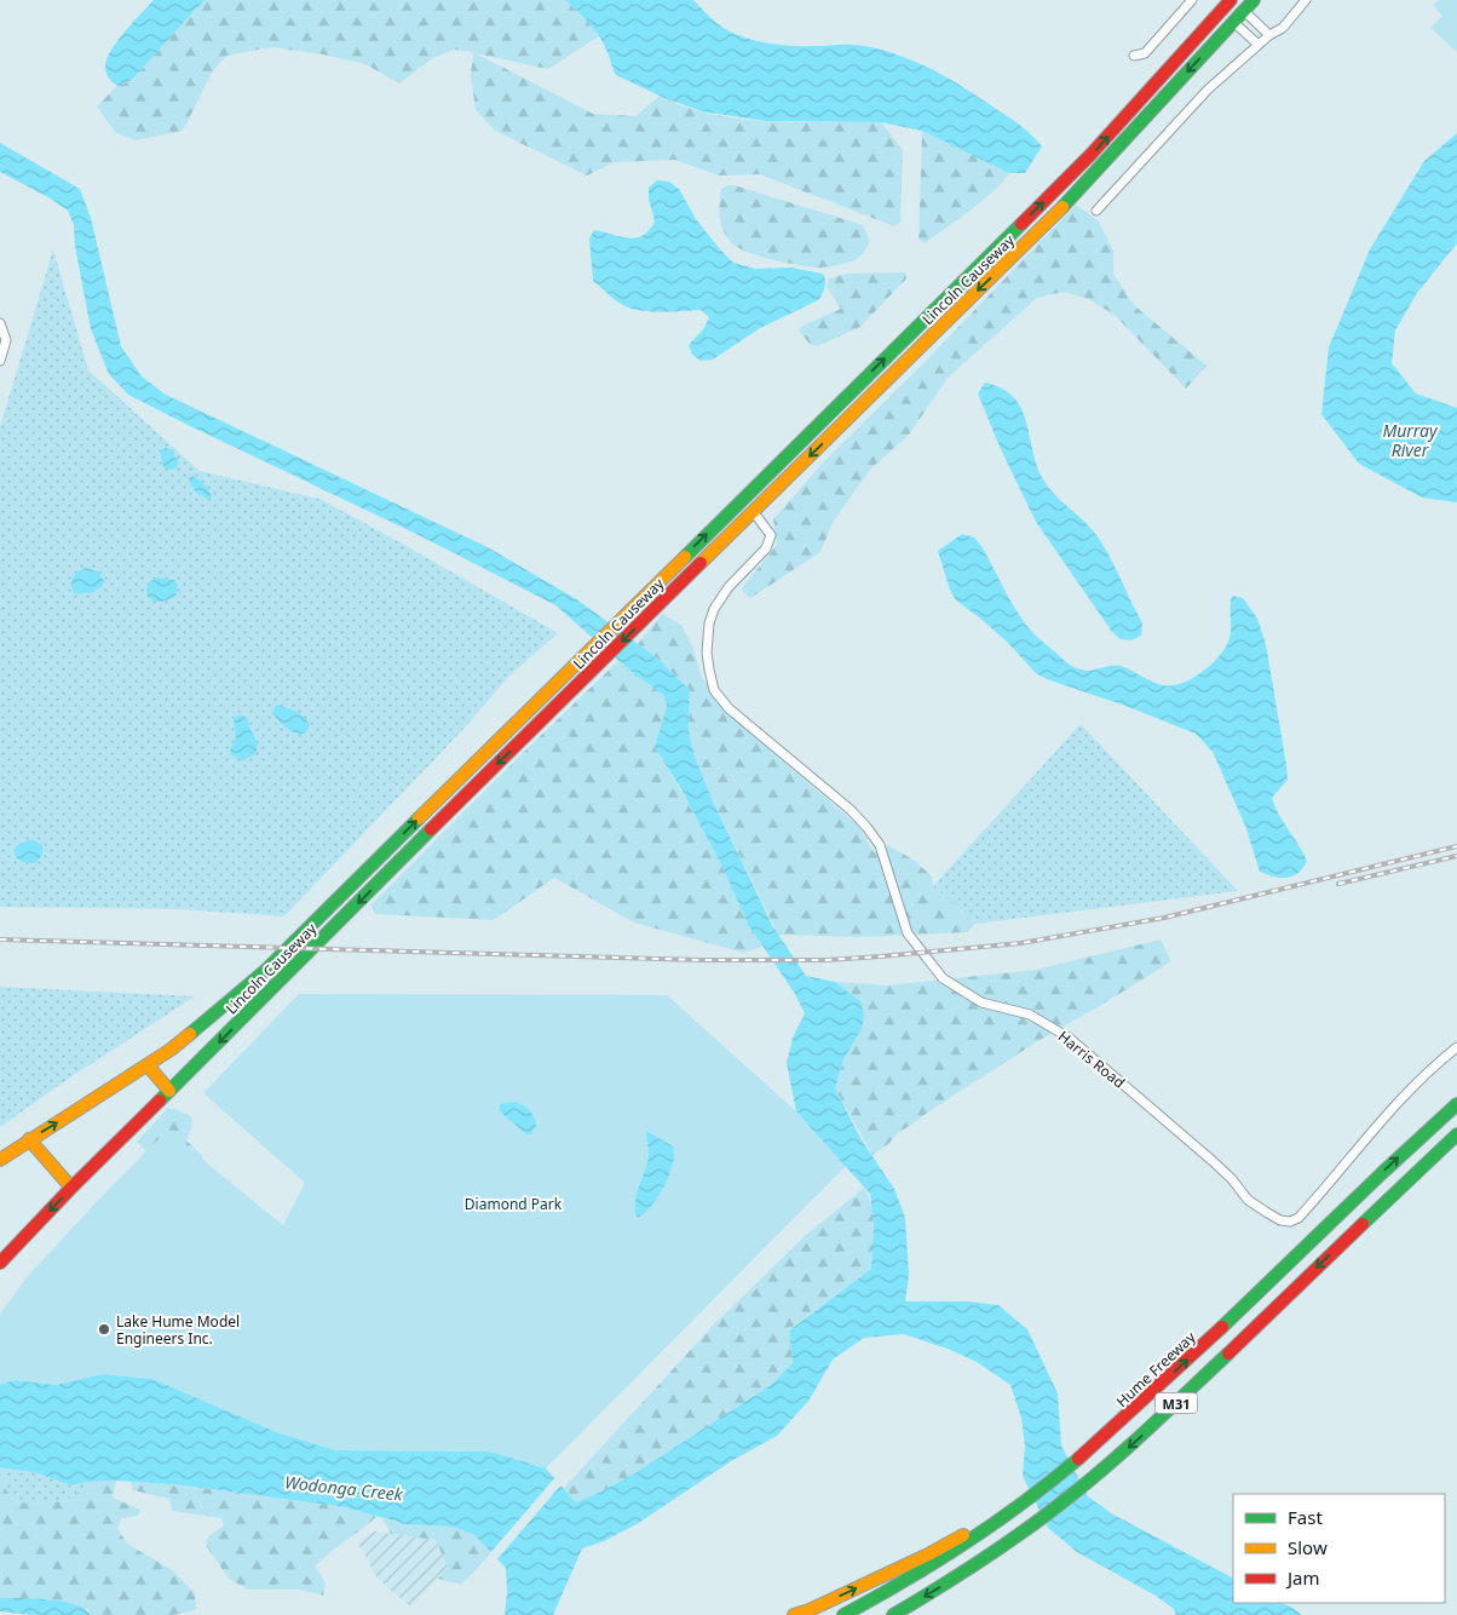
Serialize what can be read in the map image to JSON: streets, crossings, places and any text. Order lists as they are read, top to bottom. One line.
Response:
{"streets":{"main road":["Lincoln Causeway","Hume Freeway","M31"],"street":["Harris Road"]},"crossings":[["Lincoln Causeway","Harris Road"]],"water":["Murray River","Wodonga Creek"],"parks":["Diamond Park"],"places":["Lake Hume Model Engineers Inc."],"legend":["Fast","Slow","Jam"]}
